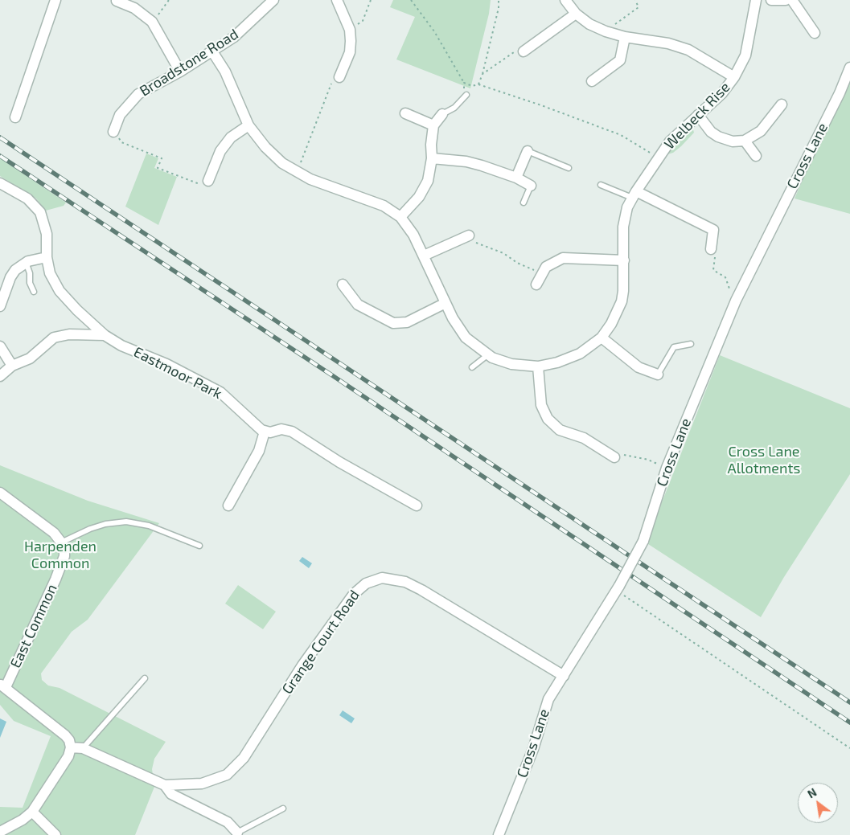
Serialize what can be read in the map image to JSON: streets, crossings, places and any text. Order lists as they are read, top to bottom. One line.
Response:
{"streets":{"street":["Broadstone Road","Welbeck Rise","Cross Lane","Eastmoor Park","East Common","Grange Court Road"]},"crossings":[["Cross Lane","Grange Court Road"]],"parks":["Cross Lane Allotments","Harpenden Common"],"north":"top left"}
